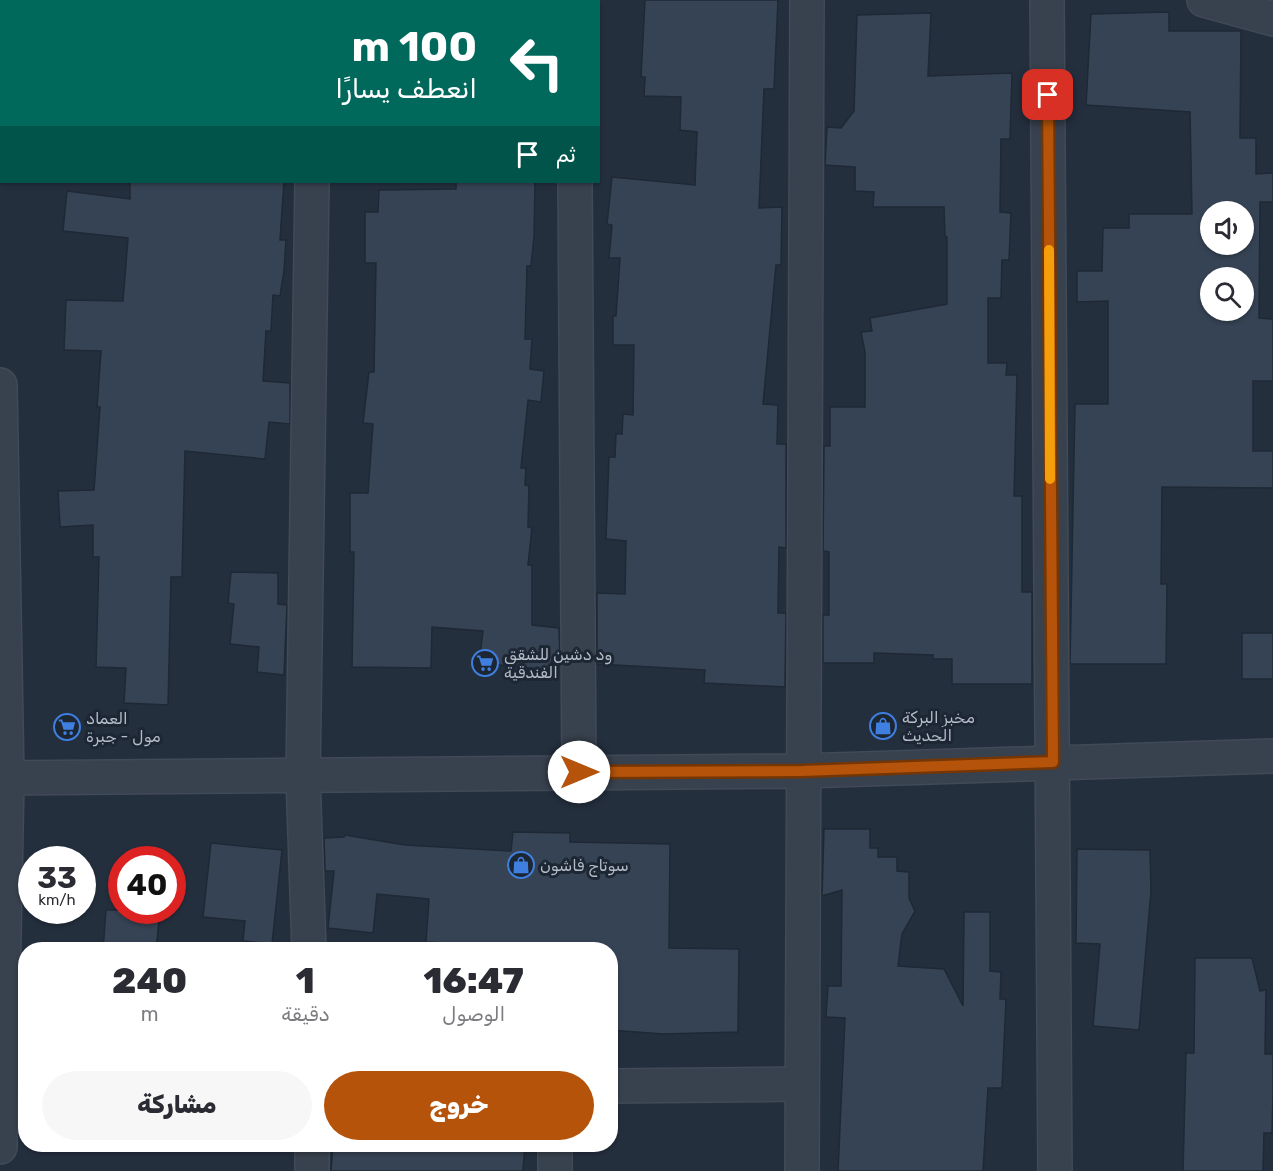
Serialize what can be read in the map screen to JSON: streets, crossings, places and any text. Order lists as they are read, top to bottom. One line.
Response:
{"places":{"supermarket":["ود دشين للشقق الفندقية","العماد مول - جبرة"],"shop":["مخبز البركة الحديث","سوتاج فاشون"]},"page":{"turn":["100 m","انعطف يسارًا"],"then":"ثم","speed":"33 km/h","limit":"40","eta":["16:47","الوصول","1","دقيقة","240","m"],"buttons":["خروج","مشاركة"]}}
